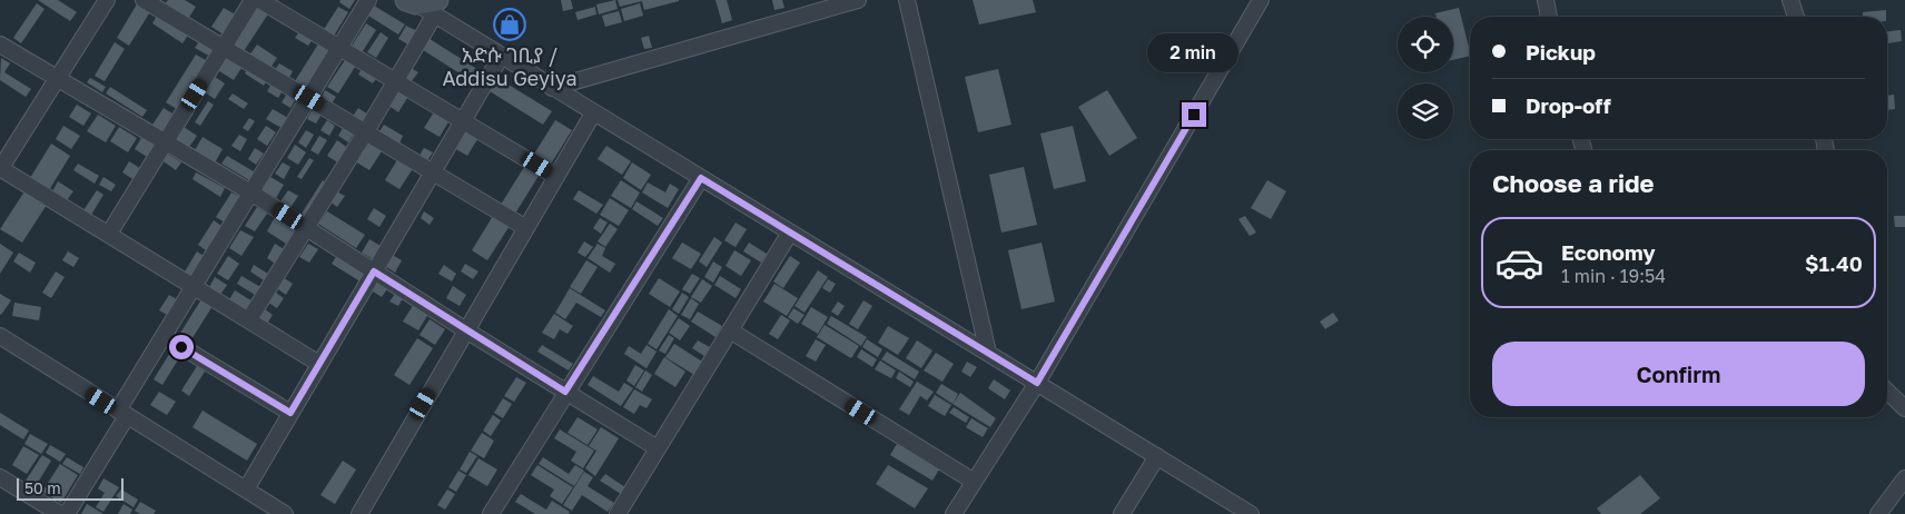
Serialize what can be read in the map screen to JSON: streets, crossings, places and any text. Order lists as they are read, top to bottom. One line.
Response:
{"places":{"shop":["አድሱ ገቢያ / Addisu Geyiya"]},"scale_bar":"50 m","page":{"banner":["Pickup","Drop-off"],"bubble":"2 min","heading":"Choose a ride","list":[{"name":"Economy","note":"1 min · 19:54","value":"$1.40"}],"buttons":"Confirm","scale":"50 m"}}
